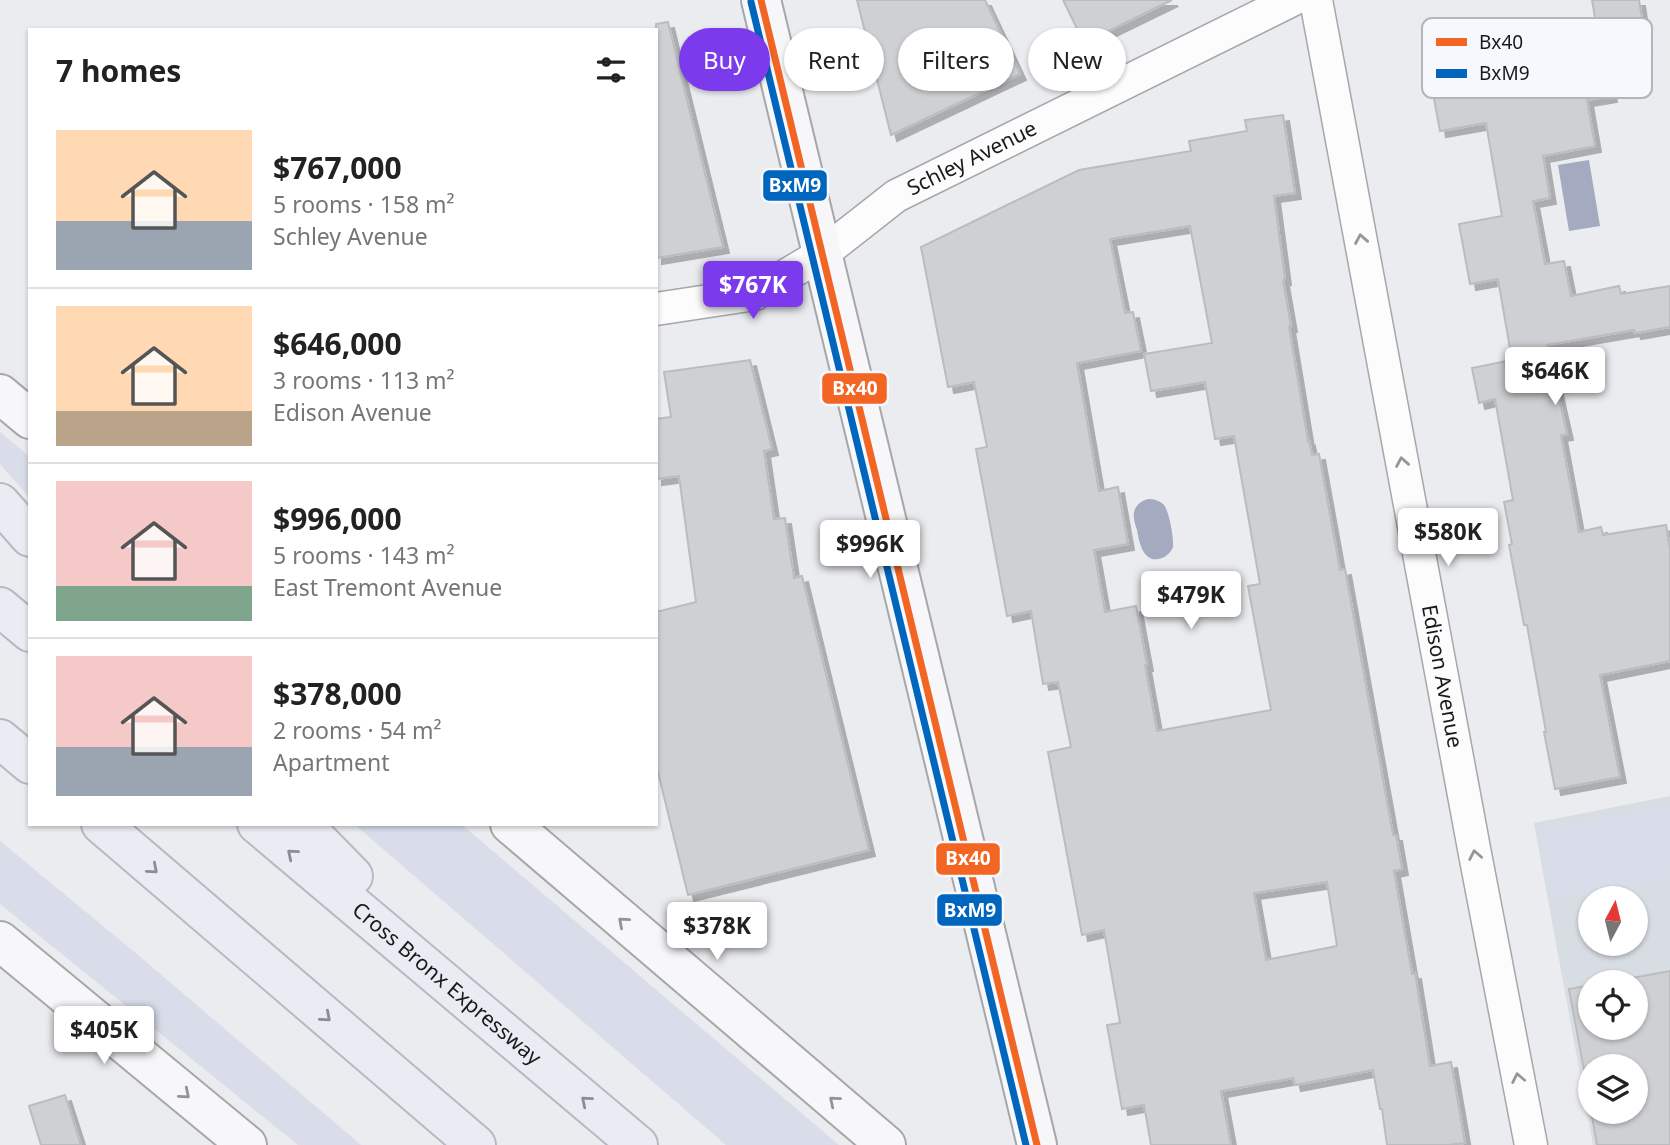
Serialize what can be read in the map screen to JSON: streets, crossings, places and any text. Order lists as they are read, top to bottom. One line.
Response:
{"streets":{"highway":["Cross Bronx Expressway"],"street":["Schley Avenue","Edison Avenue"]},"one_way":["Edison Avenue"],"lines":["transit line Bx40","transit line BxM9"],"legend":["Bx40","BxM9"],"north":"top","page":{"chip":["Buy","Rent","Filters","New"],"heading":"7 homes","list":[{"name":"$767,000","note":"5 rooms · 158 m² · Schley Avenue"},{"name":"$646,000","note":"3 rooms · 113 m² · Edison Avenue"},{"name":"$996,000","note":"5 rooms · 143 m² · East Tremont Avenue"},{"name":"$378,000","note":"2 rooms · 54 m² · Apartment"}],"price":["$767K","$646K","$580K","$996K","$479K","$378K","$405K"]}}
